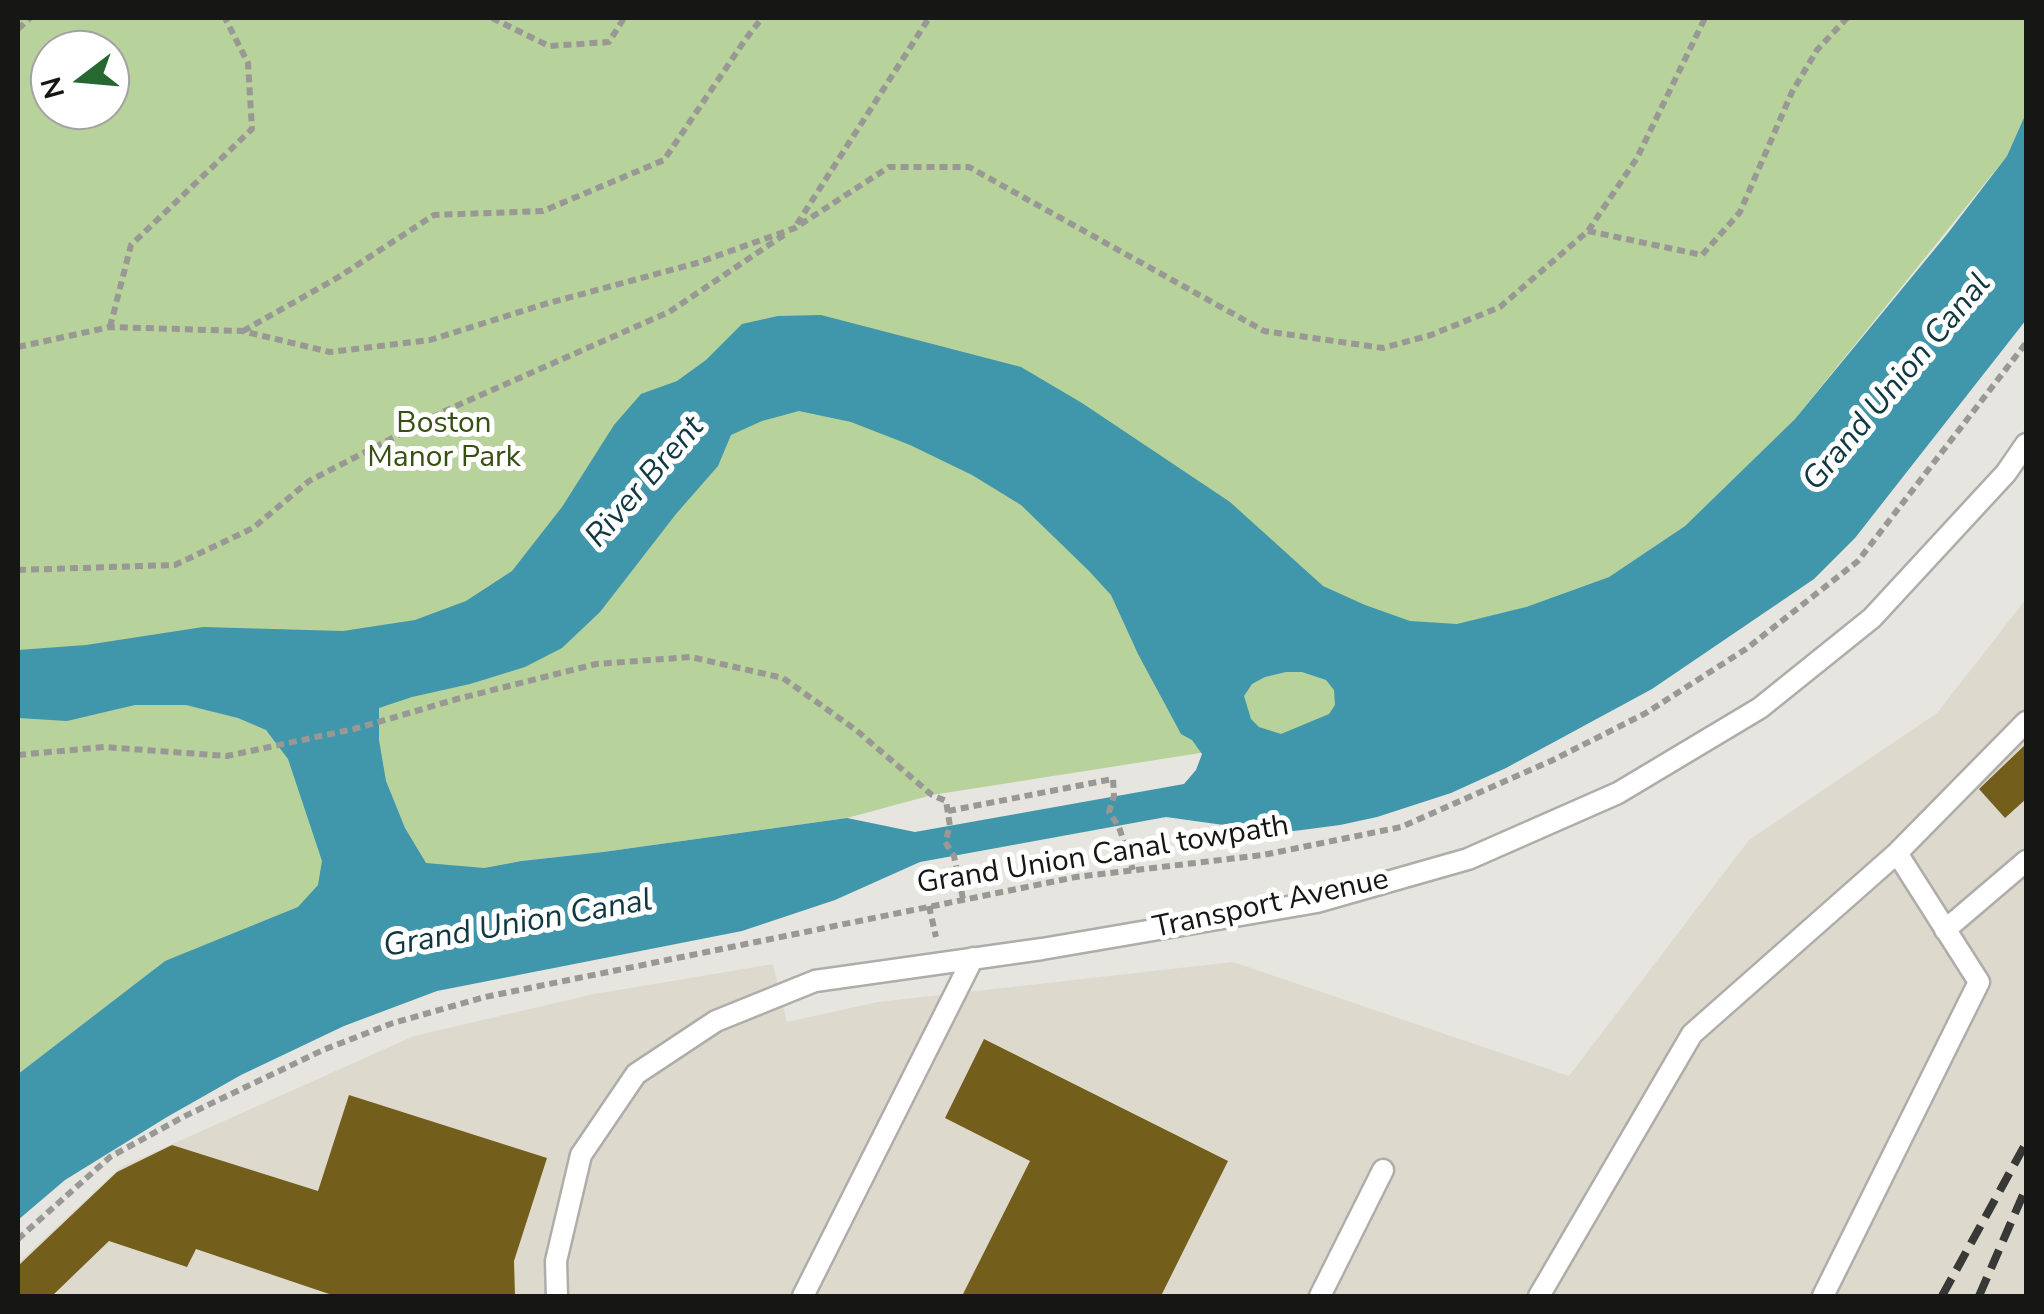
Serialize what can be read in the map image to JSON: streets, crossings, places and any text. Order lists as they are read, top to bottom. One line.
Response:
{"streets":{"lane":["Transport Avenue"],"path":["Grand Union Canal towpath"]},"water":["Grand Union Canal","River Brent"],"parks":["Boston Manor Park"],"north":"left"}
